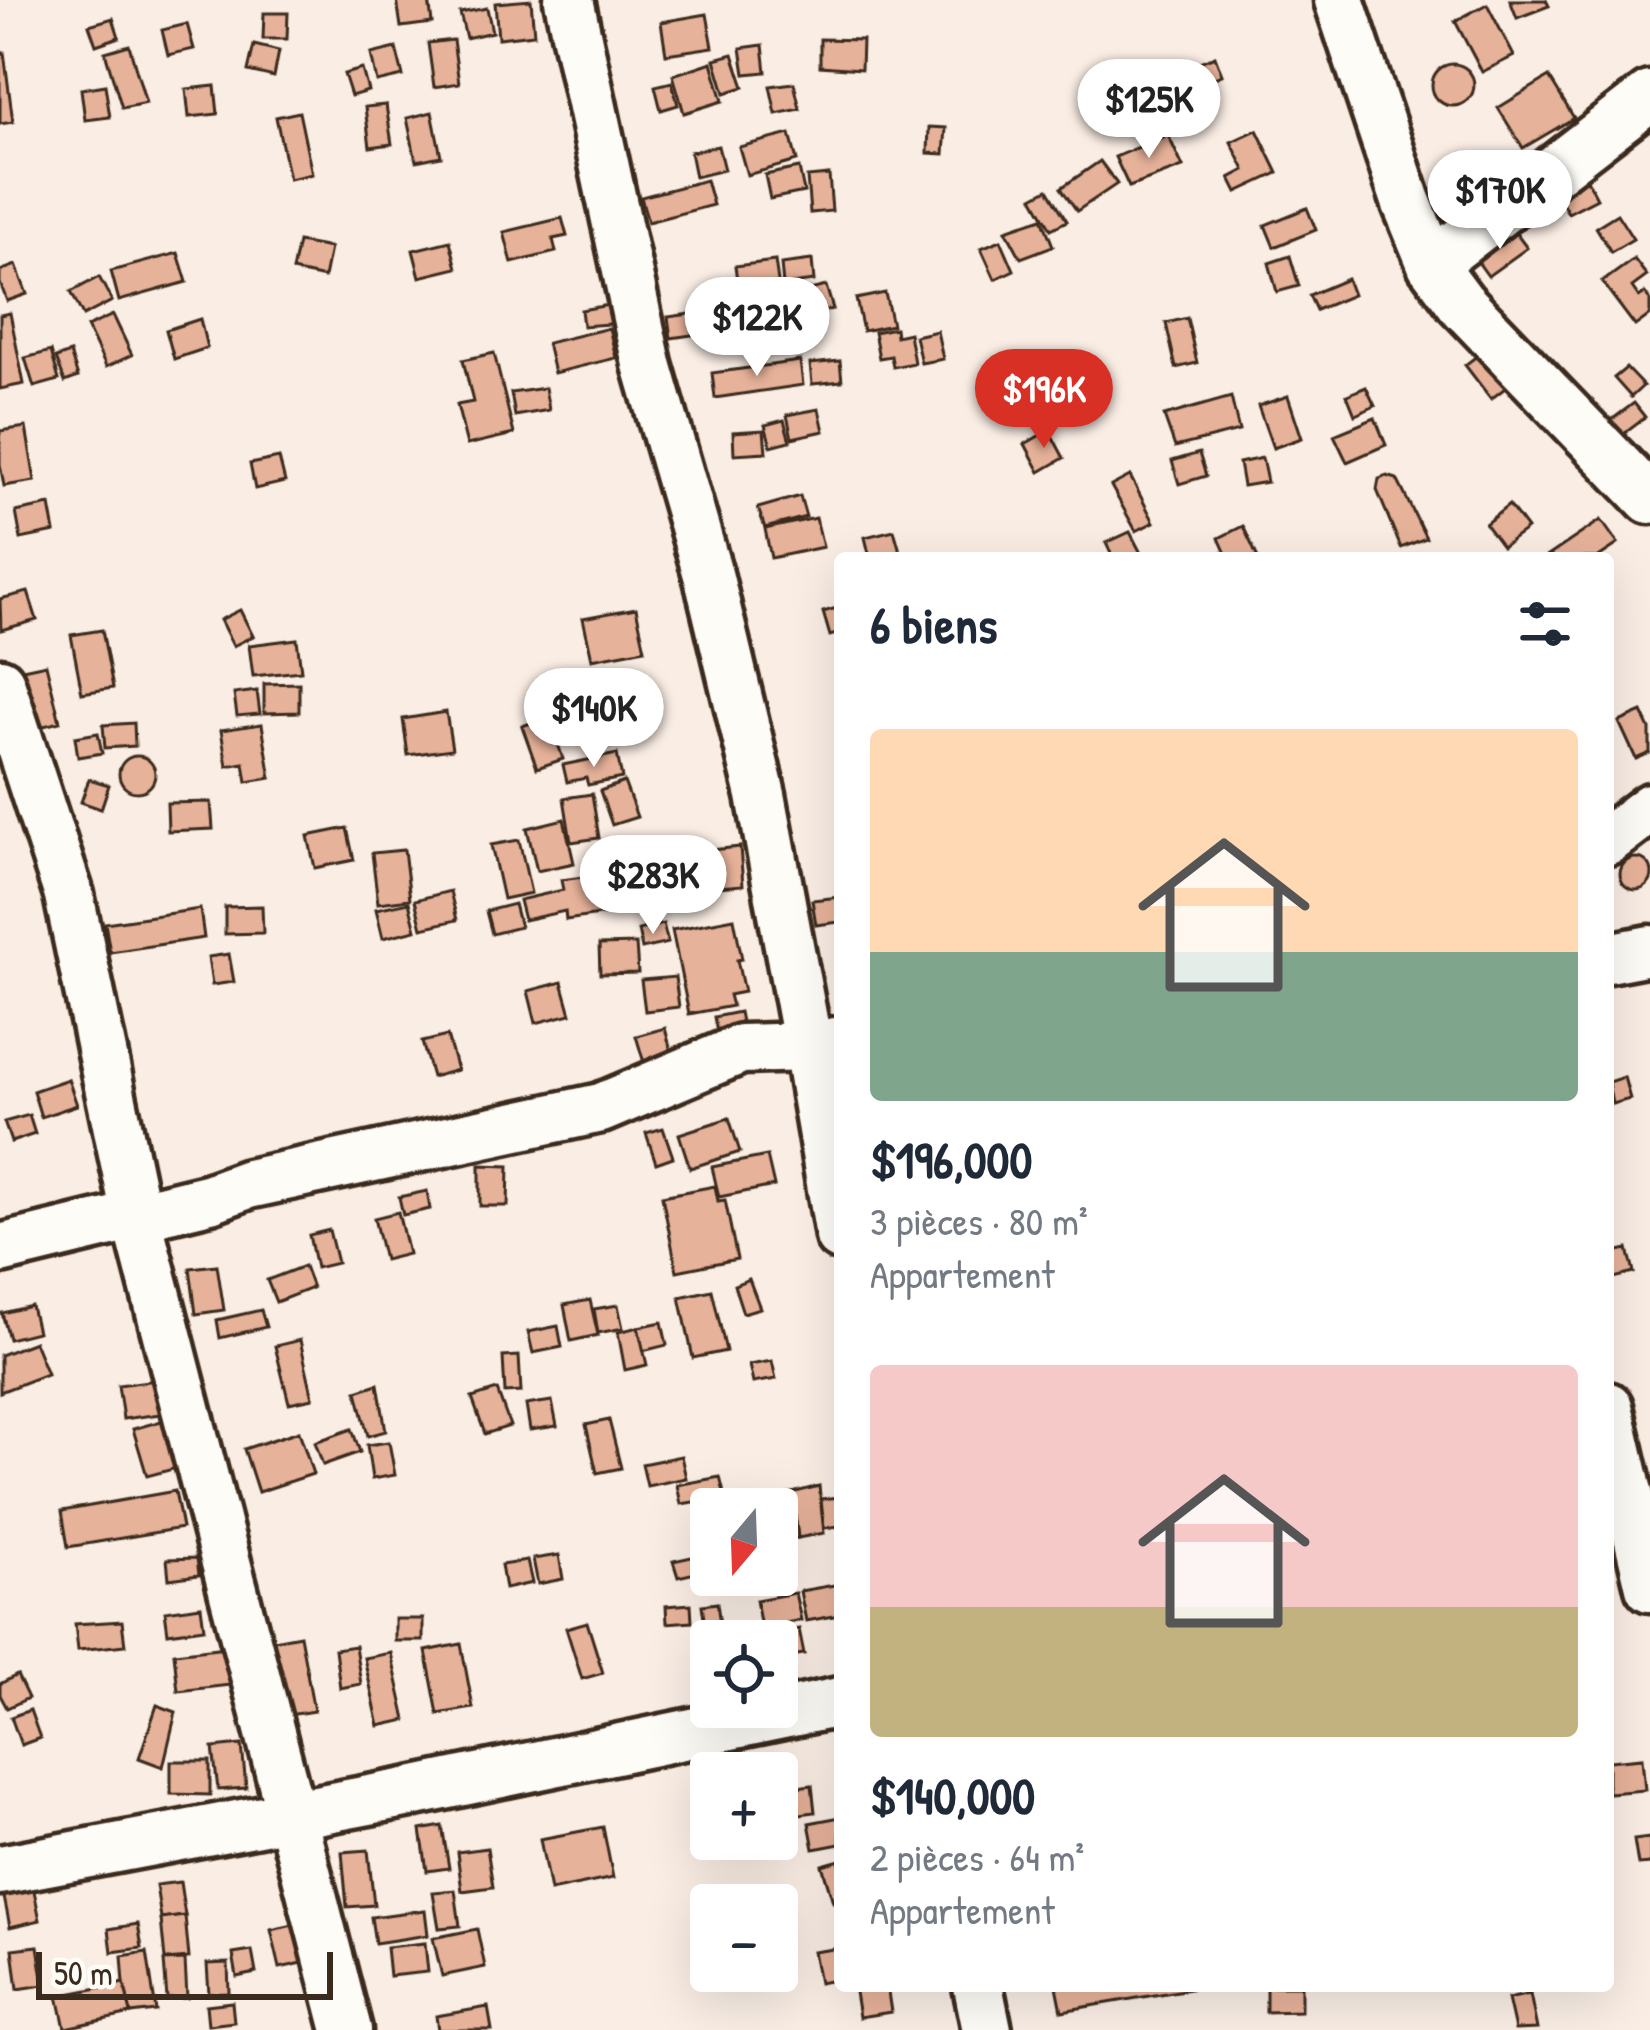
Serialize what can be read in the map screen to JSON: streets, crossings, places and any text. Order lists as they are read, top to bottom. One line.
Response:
{"scale_bar":"50 m","north":"bottom","page":{"price":["$125K","$170K","$122K","$196K","$140K","$283K"],"heading":"6 biens","list":[{"name":"$196,000","note":"3 pièces · 80 m² · Appartement"},{"name":"$140,000","note":"2 pièces · 64 m² · Appartement"}],"map_buttons":["+","−"],"scale":"50 m"}}
